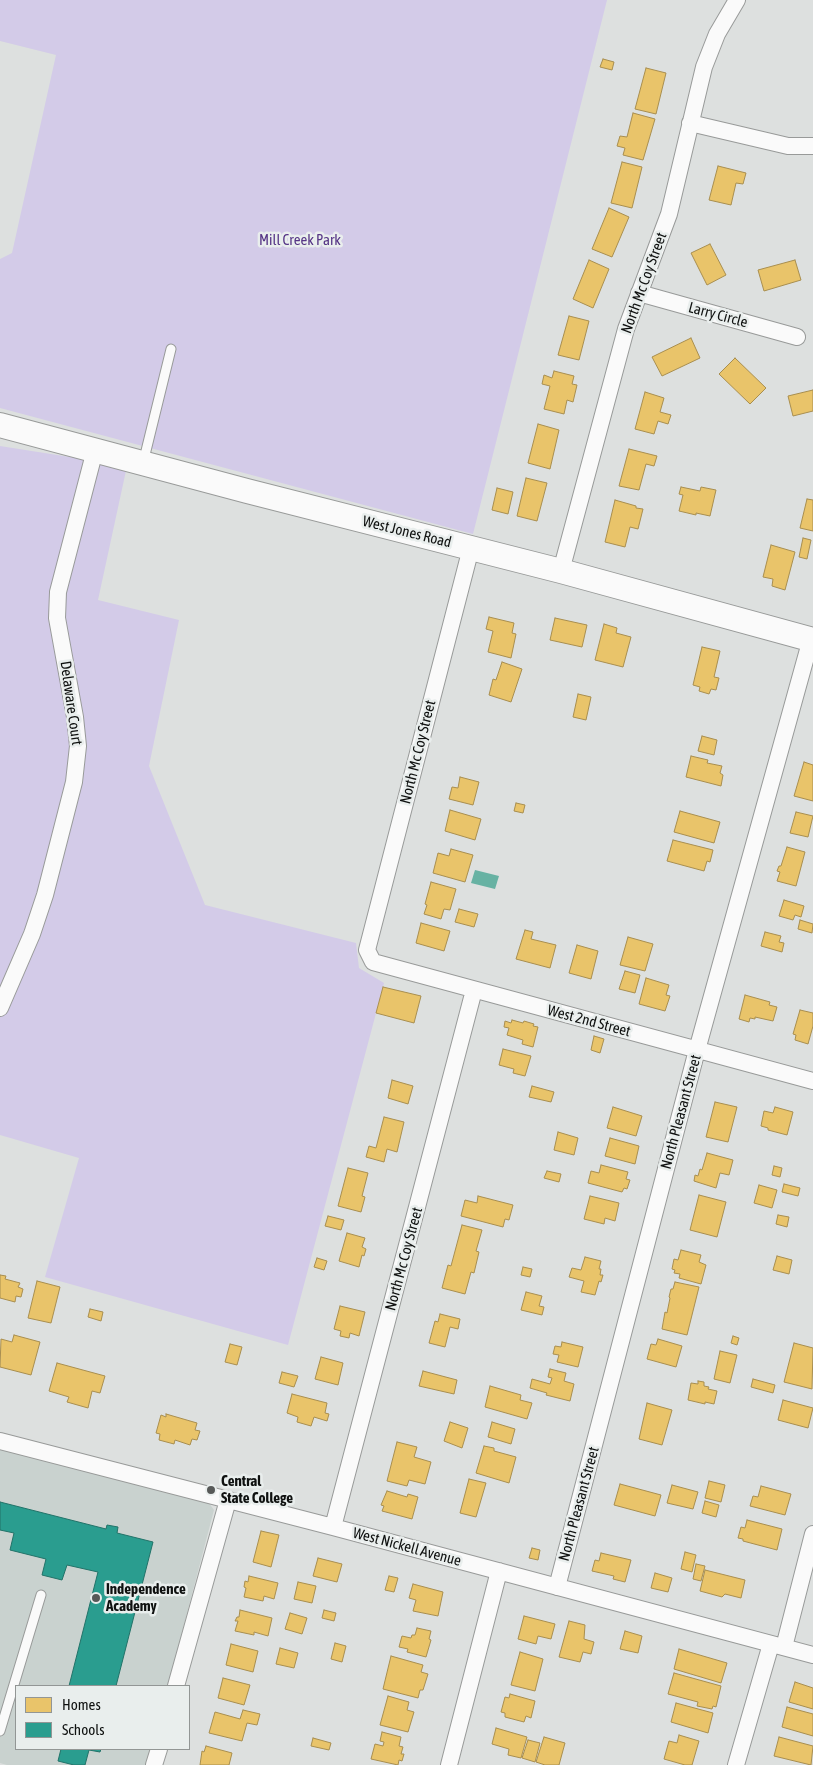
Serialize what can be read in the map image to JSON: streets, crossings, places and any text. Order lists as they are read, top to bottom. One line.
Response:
{"streets":{"street":["North Mc Coy Street","Larry Circle","West Jones Road","Delaware Court","West 2nd Street","North Pleasant Street","West Nickell Avenue"]},"crossings":[["North Mc Coy Street","Larry Circle"],["North Mc Coy Street","West Jones Road"],["North Mc Coy Street","West 2nd Street"],["North Mc Coy Street","West Nickell Avenue"],["West Jones Road","Delaware Court"],["West Jones Road","North Pleasant Street"],["West 2nd Street","North Pleasant Street"],["North Pleasant Street","West Nickell Avenue"]],"parks":["Mill Creek Park"],"places":["Central State College","Independence Academy"],"legend":["Homes","Schools"]}
